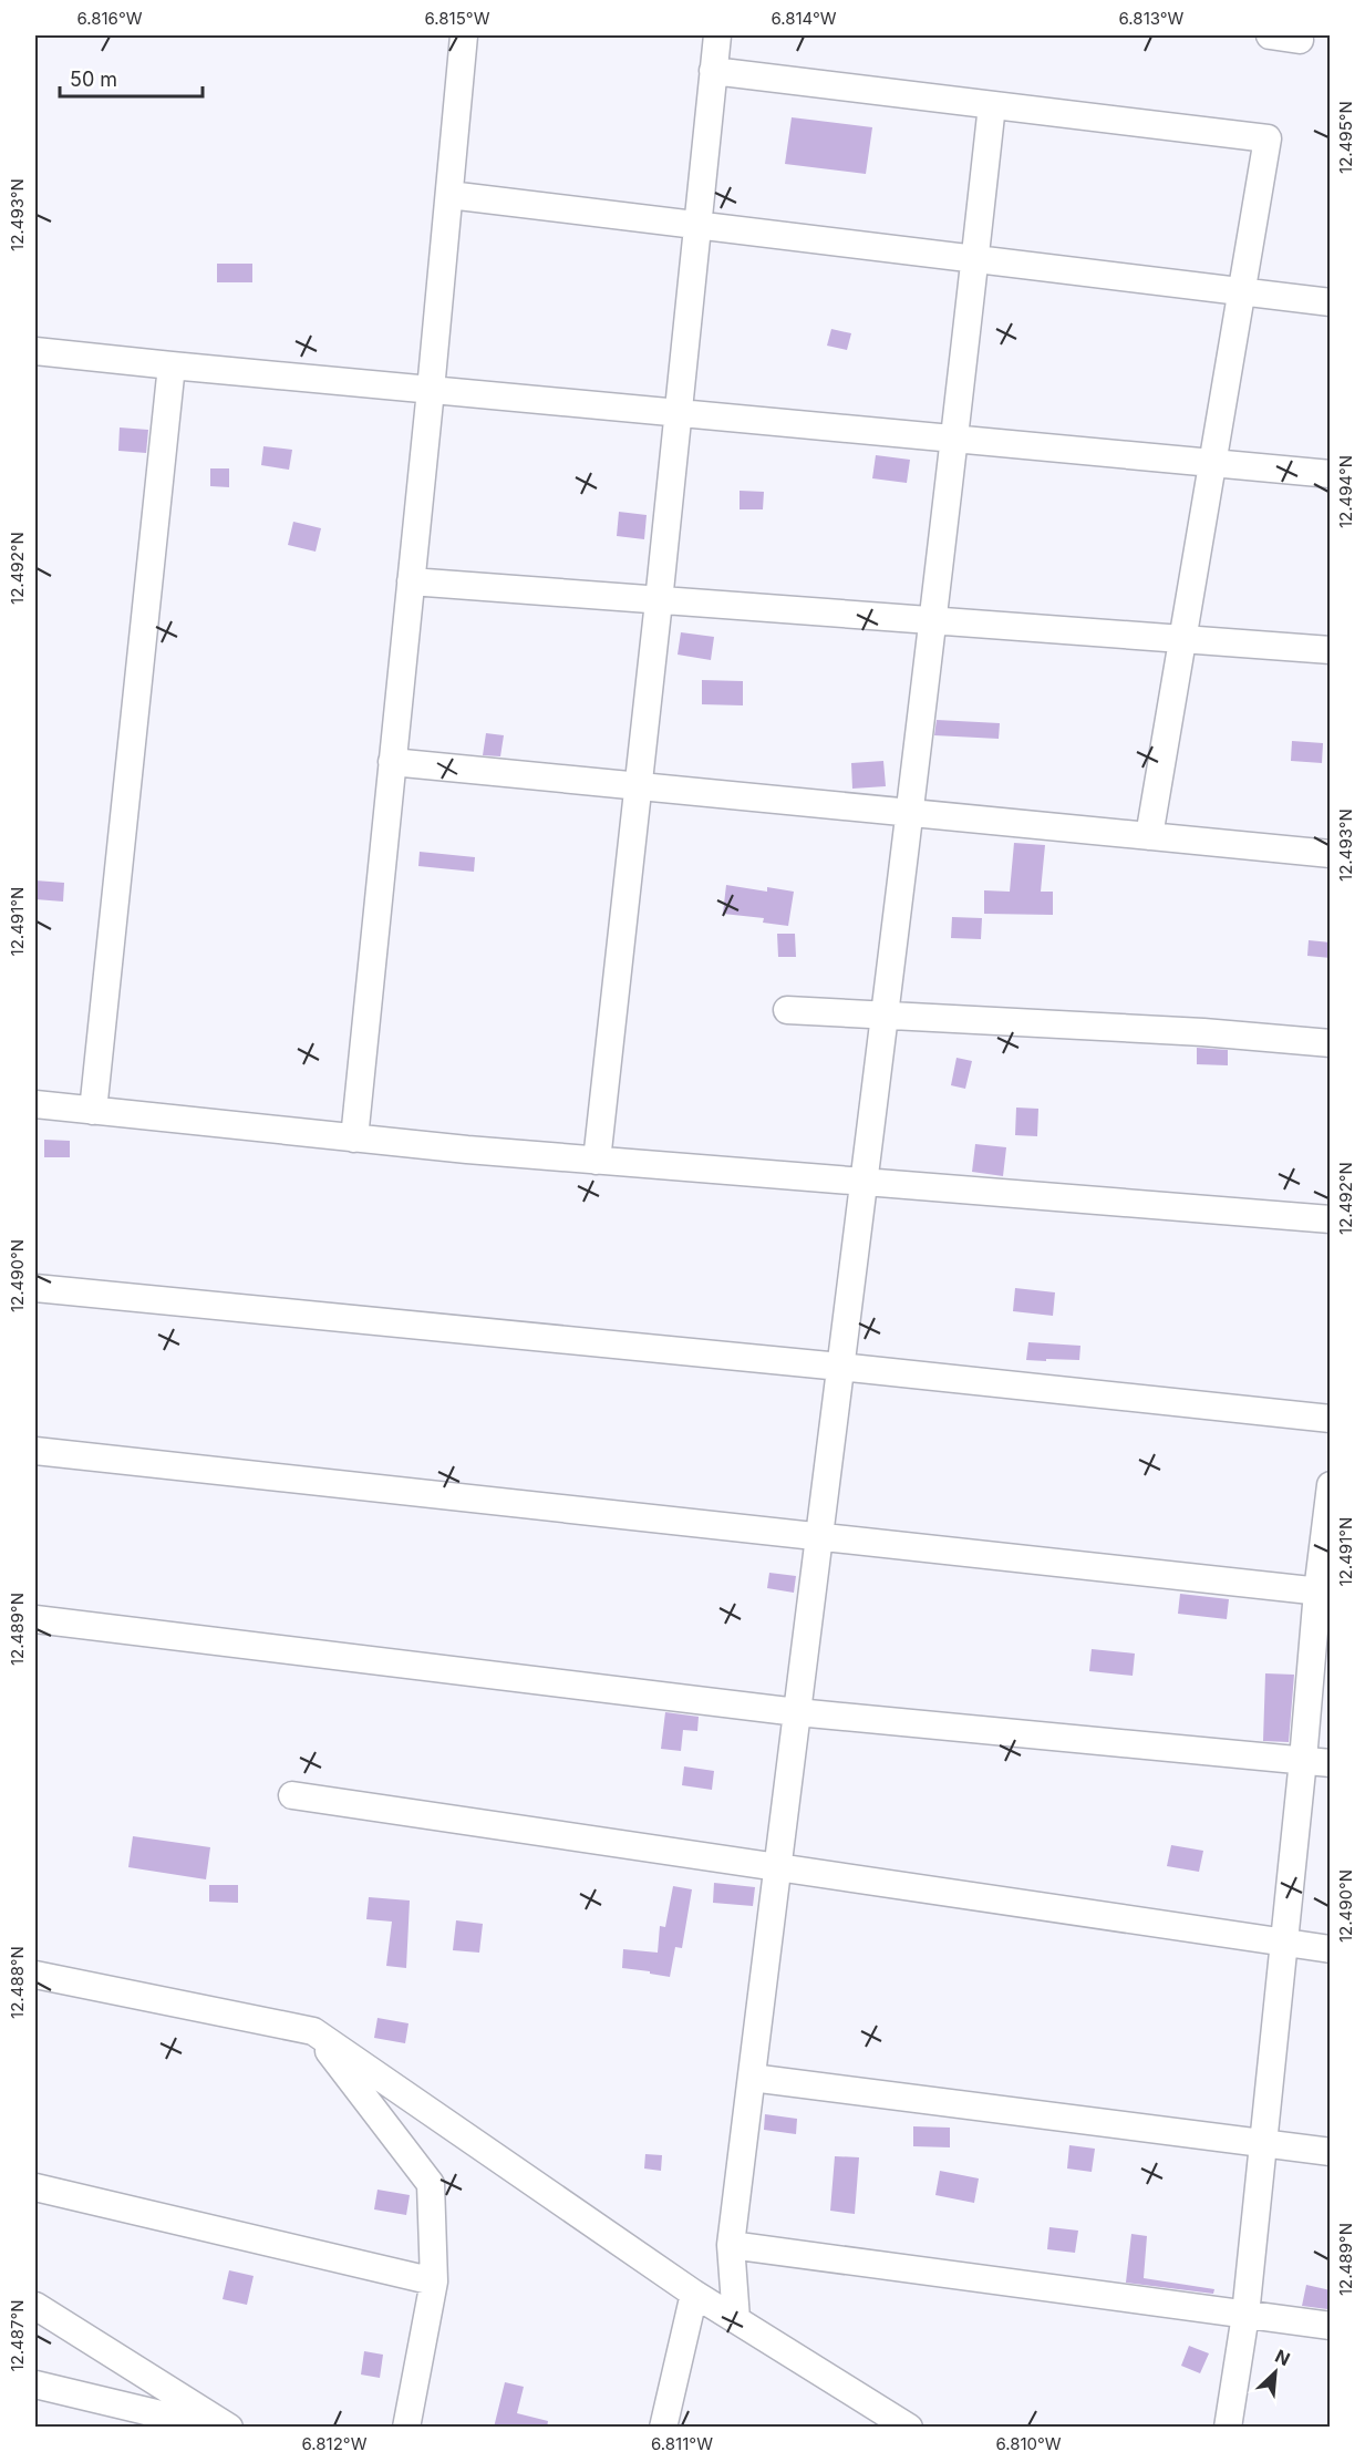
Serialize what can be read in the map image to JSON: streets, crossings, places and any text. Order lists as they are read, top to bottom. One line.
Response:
{"scale_bar":"50 m","north":"top right","coordinates":["6.816°W","6.815°W","6.814°W","6.813°W","12.495°N","12.493°N","12.494°N","12.492°N","12.491°N","12.490°N","12.489°N","12.488°N","12.487°N","6.812°W","6.811°W","6.810°W"]}
